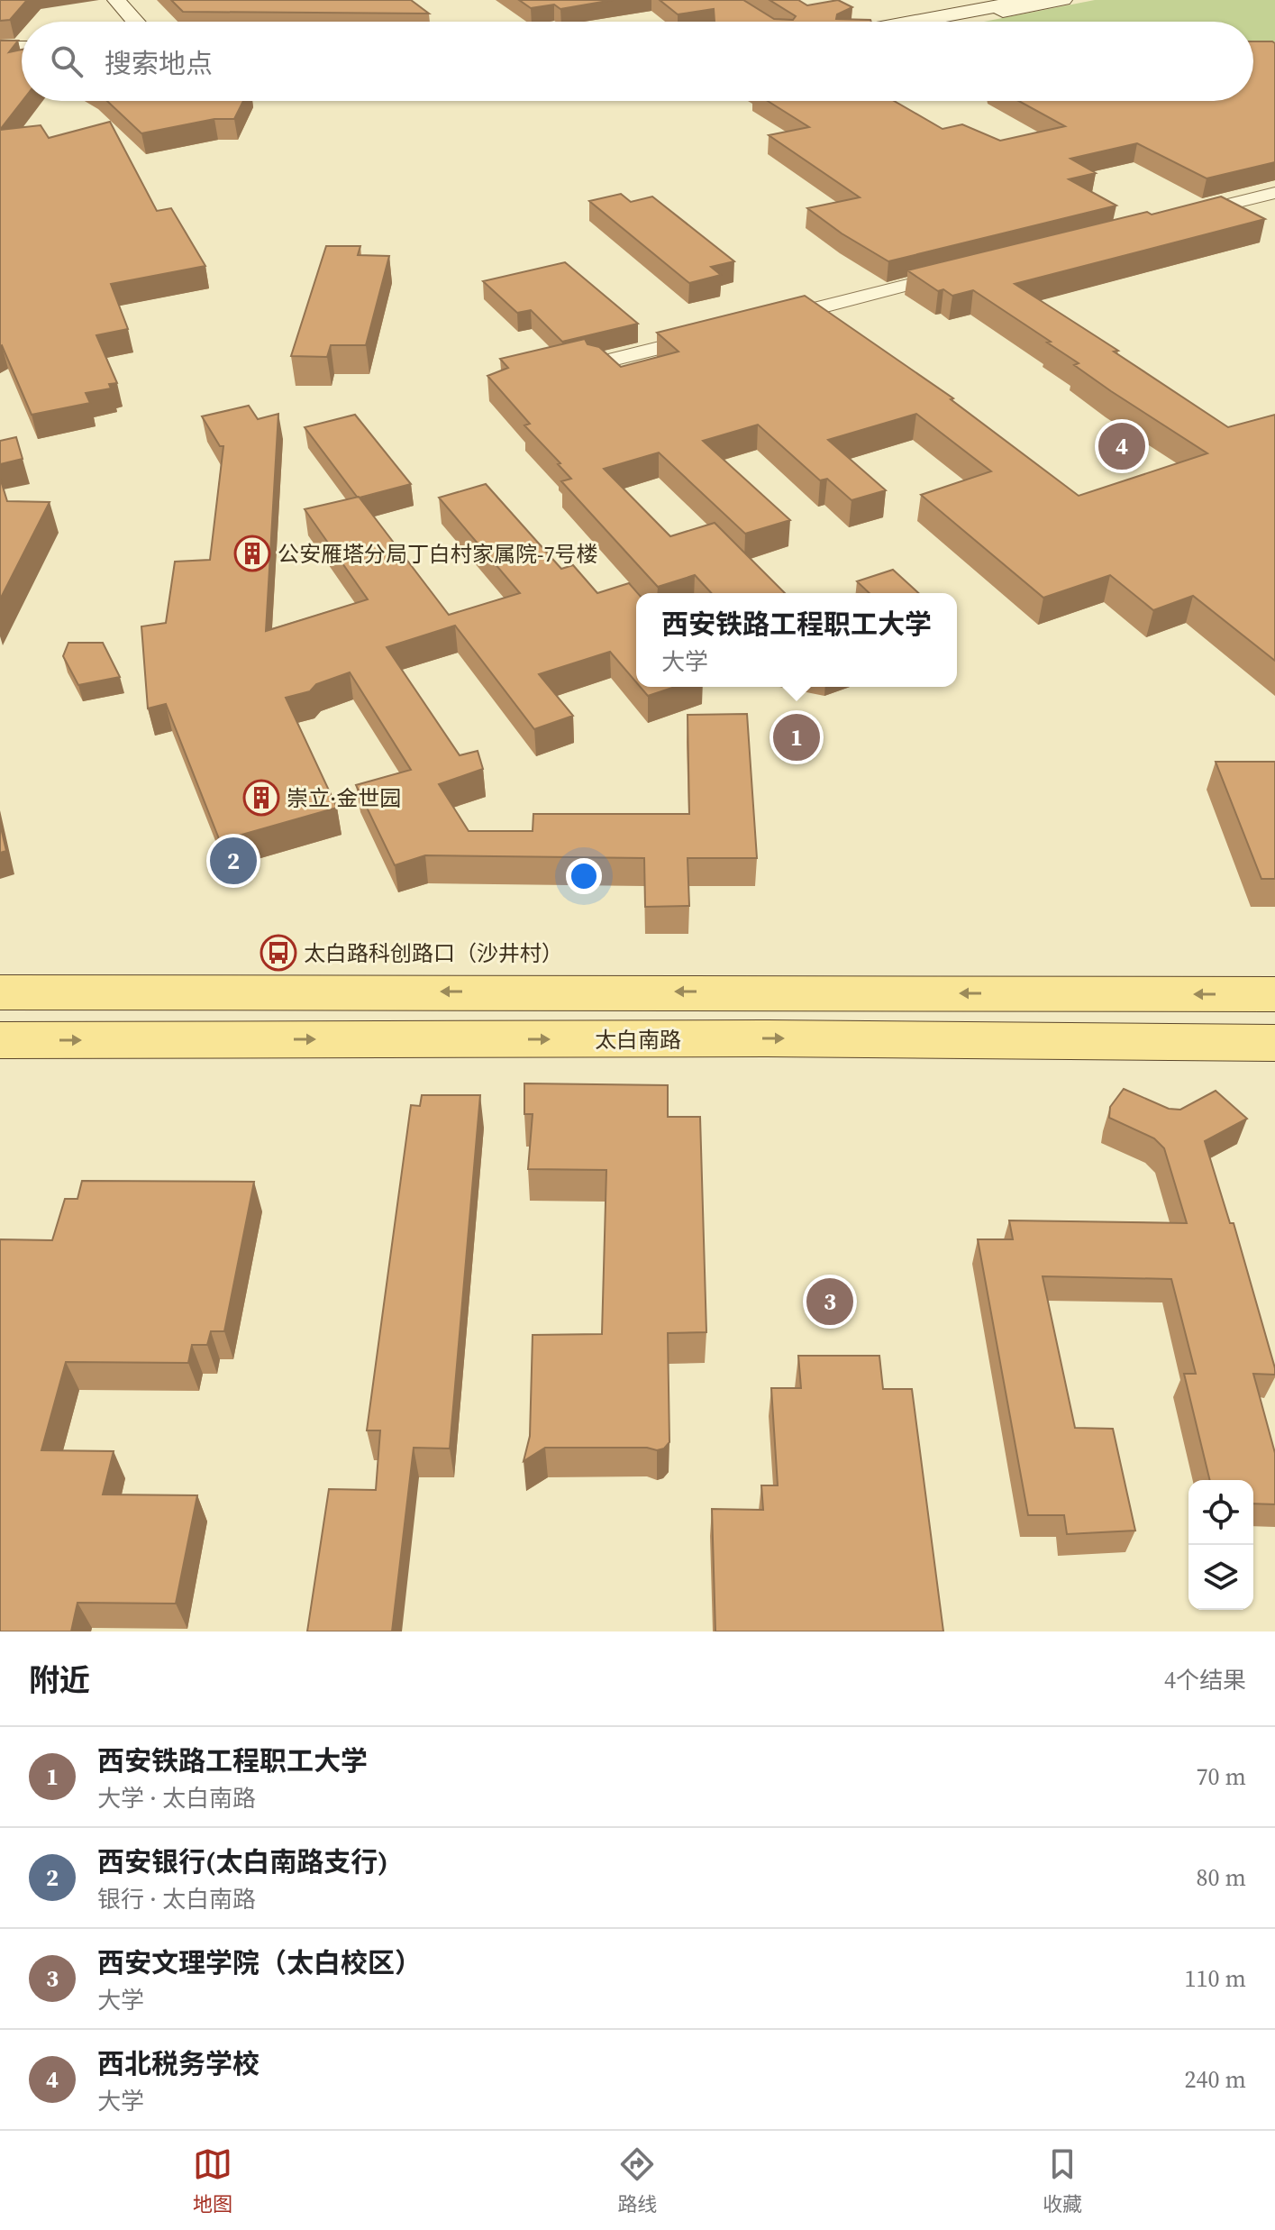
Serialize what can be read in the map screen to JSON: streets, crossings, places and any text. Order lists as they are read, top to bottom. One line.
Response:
{"streets":{"main road":["太白南路"]},"places":{"building":["公安雁塔分局丁白村家属院-7号楼","崇立·金世园"],"bus stop":["太白路科创路口（沙井村）"]},"page":{"search":"搜索地点","pins":["4","1","2","3"],"popup":["西安铁路工程职工大学","大学"],"heading":["附近","4个结果"],"list":[{"mark":"1","name":"西安铁路工程职工大学","note":"大学 · 太白南路","value":"70 m"},{"mark":"2","name":"西安银行(太白南路支行)","note":"银行 · 太白南路","value":"80 m"},{"mark":"3","name":"西安文理学院（太白校区）","note":"大学","value":"110 m"},{"mark":"4","name":"西北税务学校","note":"大学","value":"240 m"}],"nav":["地图","路线","收藏"]}}
